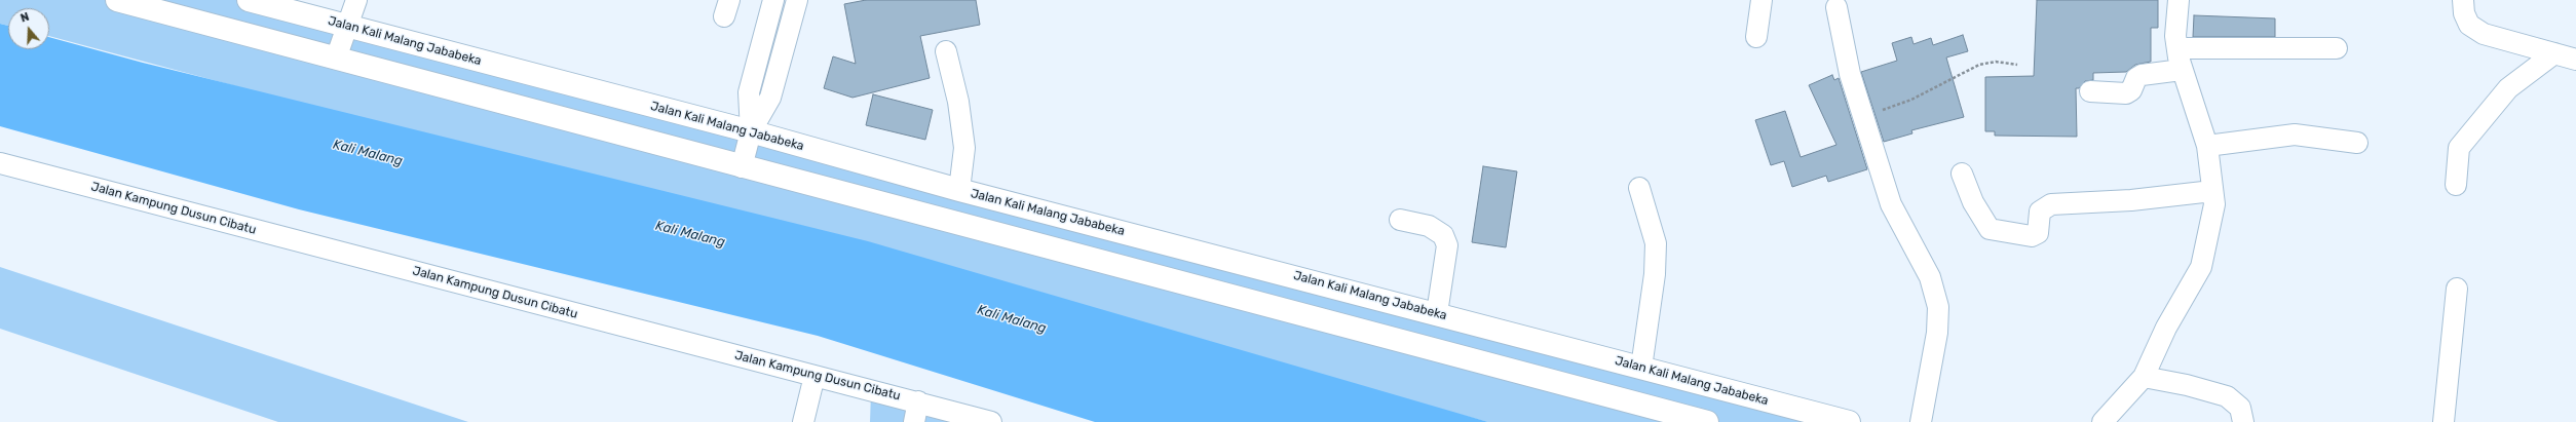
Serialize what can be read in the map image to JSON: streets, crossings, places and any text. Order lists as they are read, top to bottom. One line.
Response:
{"streets":{"main road":["Jalan Kali Malang Jababeka"],"street":["Jalan Kampung Dusun Cibatu"]},"water":["Kali Malang"],"north":"top"}
